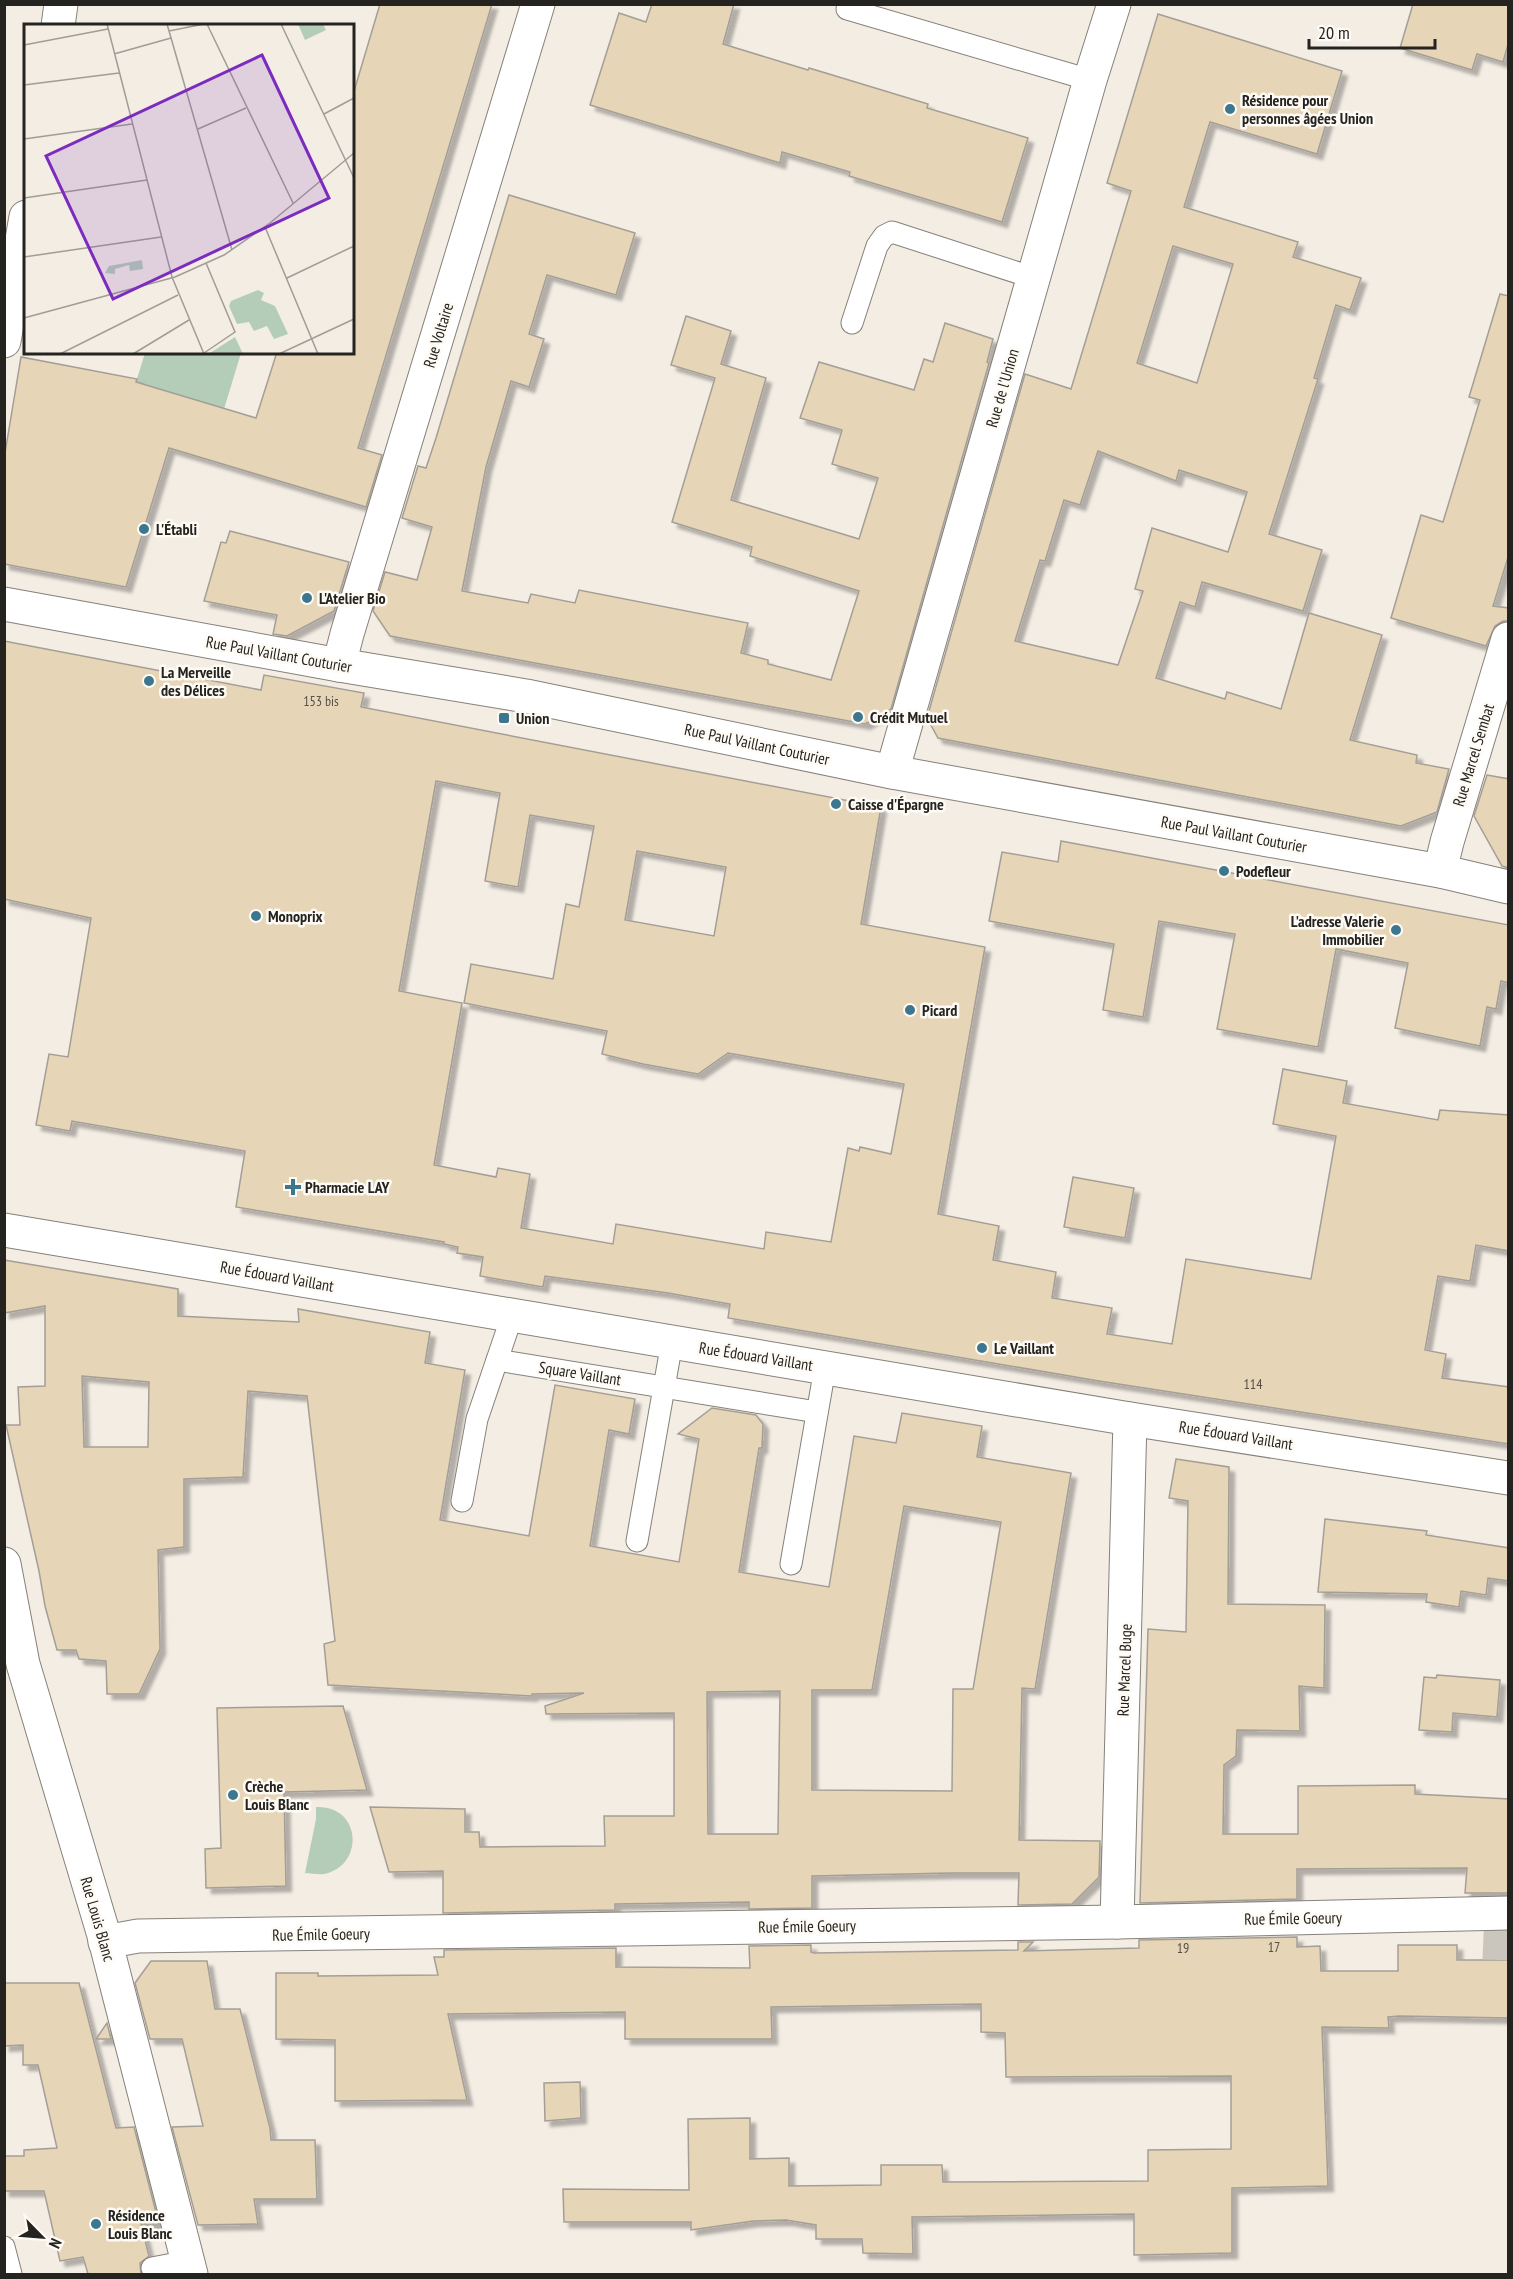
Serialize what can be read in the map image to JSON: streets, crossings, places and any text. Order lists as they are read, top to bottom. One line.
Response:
{"streets":{"street":["Rue Voltaire","Rue de l'Union","Rue Paul Vaillant Couturier","Rue Marcel Sembat","Rue Édouard Vaillant","Rue Marcel Buge","Rue Émile Goeury","Rue Louis Blanc"],"lane":["Square Vaillant"]},"crossings":[["Rue Voltaire","Rue Paul Vaillant Couturier"],["Rue de l'Union","Rue Paul Vaillant Couturier"],["Rue Paul Vaillant Couturier","Rue Marcel Sembat"],["Rue Édouard Vaillant","Rue Marcel Buge"],["Rue Marcel Buge","Rue Émile Goeury"],["Rue Émile Goeury","Rue Louis Blanc"]],"places":{"other":["Résidence pour personnes âgées Union","L'Établi","L'Atelier Bio","La Merveille des Délices","Crédit Mutuel","Caisse d'Épargne","Podefleur","Monoprix","L'adresse Valerie Immobilier","Picard","Le Vaillant","Crèche Louis Blanc","Résidence Louis Blanc"],"transit":["Union"],"health":["Pharmacie LAY"]},"house_numbers":["153 bis","114","17","19"],"scale_bar":"20 m","north":"bottom right"}
